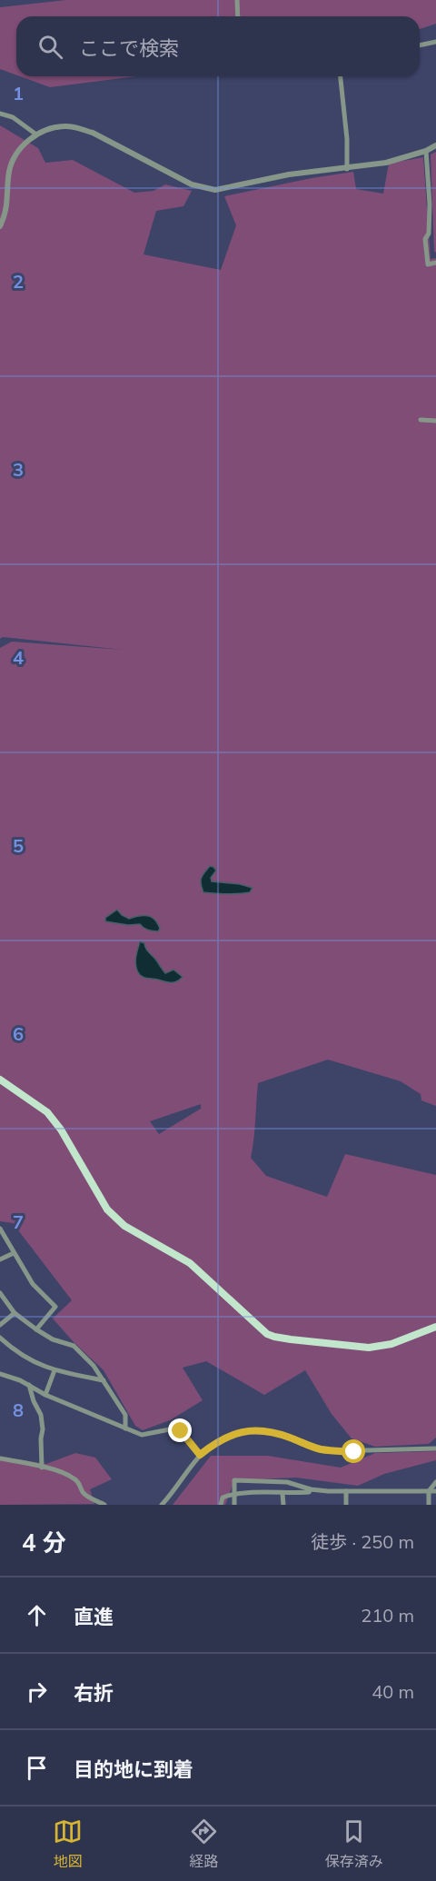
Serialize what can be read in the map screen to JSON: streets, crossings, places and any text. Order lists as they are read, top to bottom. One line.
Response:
{"page":{"search":"ここで検索","heading":["4 分","徒歩 · 250 m"],"list":[["直進","210 m"],["右折","40 m"],"目的地に到着"],"nav":["地図","経路","保存済み"]},"grid":{"rows":["1","2","3","4","5","6","7","8"]}}
